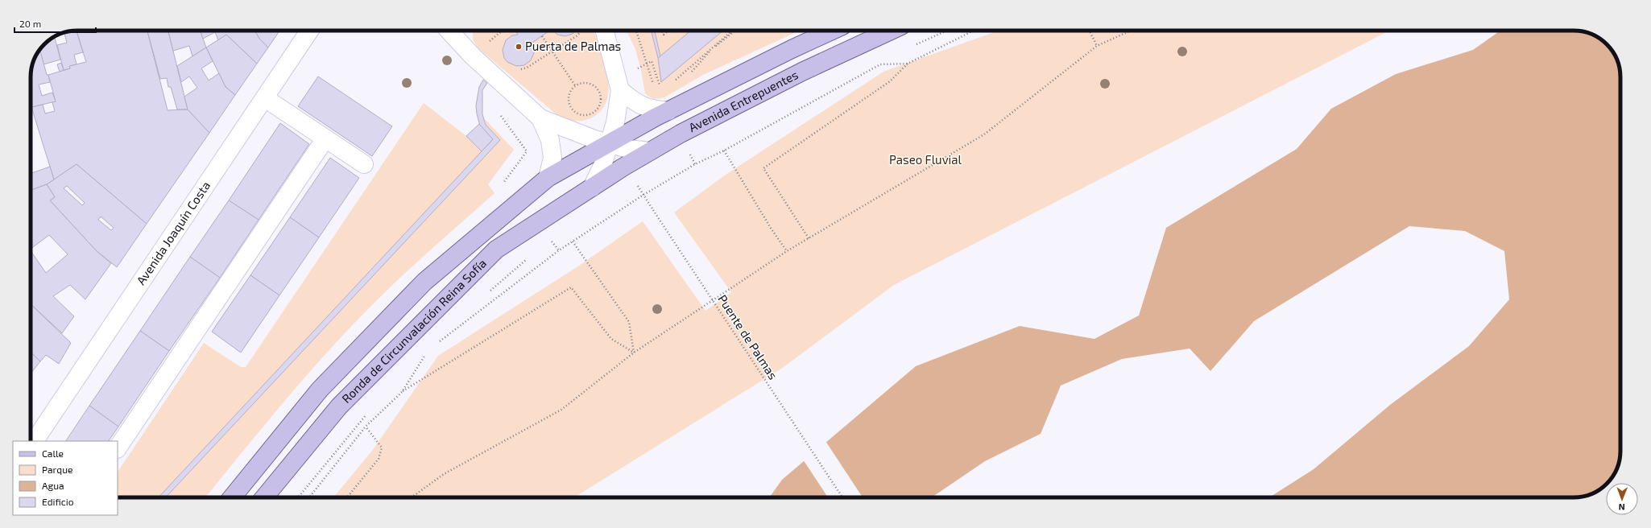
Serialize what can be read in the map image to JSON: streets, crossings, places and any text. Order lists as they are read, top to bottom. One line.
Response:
{"streets":{"main road":["Avenida Entrepuentes","Ronda de Circunvalación Reina Sofía"],"street":["Avenida Joaquín Costa"],"path":["Puente de Palmas"]},"crossings":[["Avenida Entrepuentes","Ronda de Circunvalación Reina Sofía"]],"parks":["Paseo Fluvial"],"places":["Puerta de Palmas"],"legend":["Calle","Parque","Agua","Edificio"],"scale_bar":"20 m","north":"bottom"}
